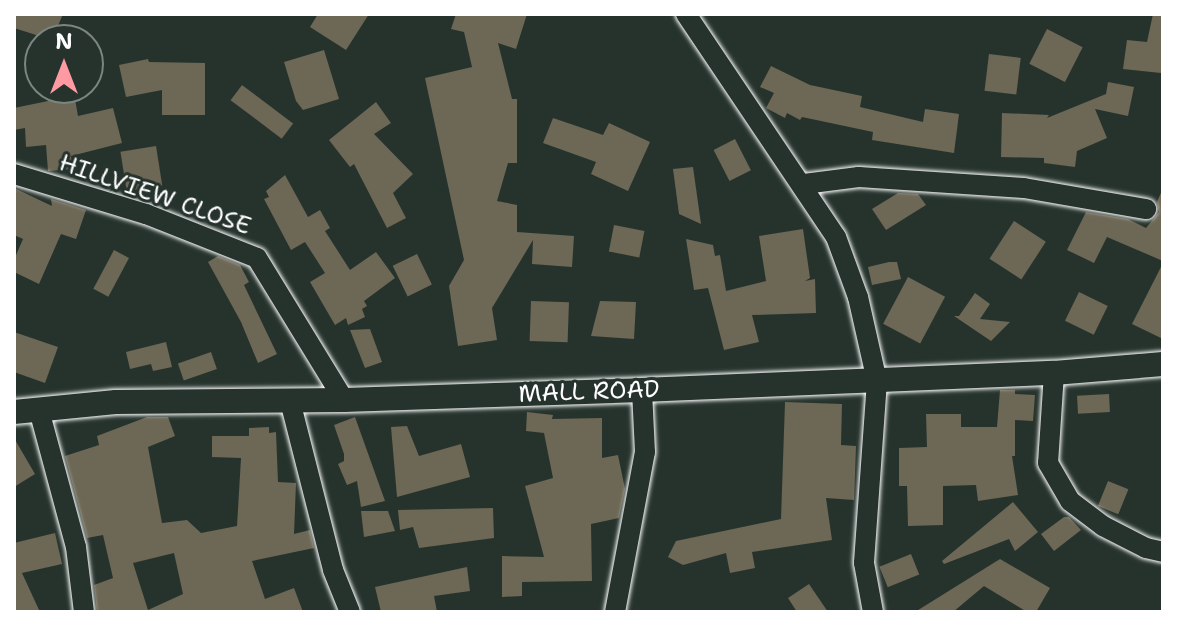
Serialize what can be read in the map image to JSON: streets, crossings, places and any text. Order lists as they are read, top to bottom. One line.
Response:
{"streets":{"street":["HILLVIEW CLOSE","MALL ROAD"]},"crossings":[["HILLVIEW CLOSE","MALL ROAD"]],"north":"top"}
